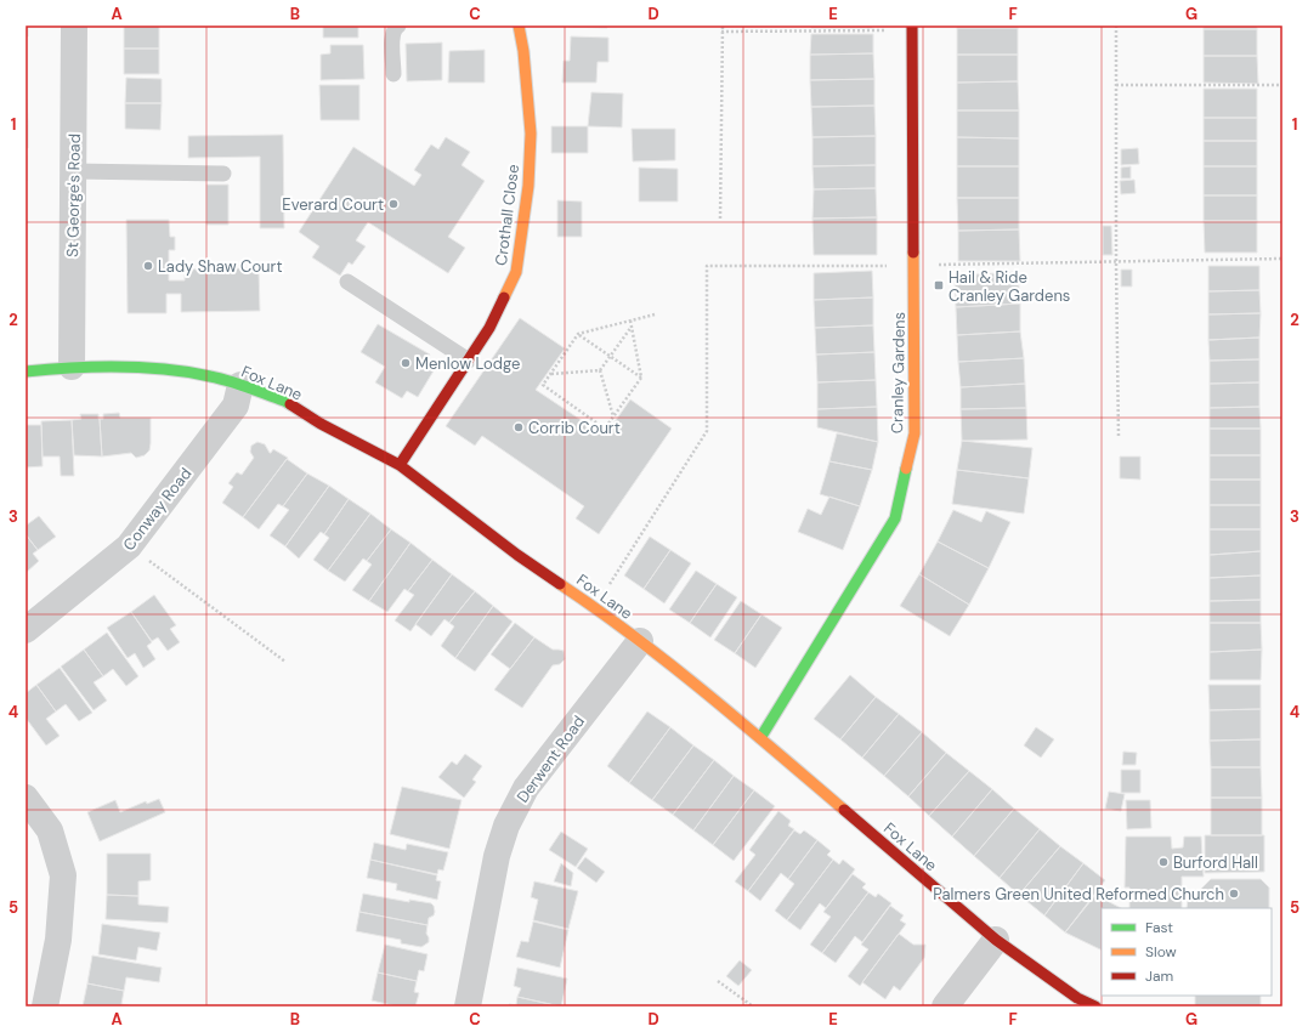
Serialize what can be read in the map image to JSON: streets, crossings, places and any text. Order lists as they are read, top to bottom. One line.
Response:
{"streets":{"street":["St George's Road","Crothall Close","Cranley Gardens","Fox Lane","Conway Road","Derwent Road"]},"crossings":[["St George's Road","Fox Lane"],["Crothall Close","Fox Lane"],["Cranley Gardens","Fox Lane"],["Fox Lane","Conway Road"],["Fox Lane","Derwent Road"]],"places":{"other":["Everard Court","Lady Shaw Court","Menlow Lodge","Corrib Court","Burford Hall","Palmers Green United Reformed Church"],"transit":["Hail & Ride Cranley Gardens"]},"legend":["Fast","Slow","Jam"],"grid":{"columns":["A","B","C","D","E","F","G"],"rows":["1","2","3","4","5"]}}
